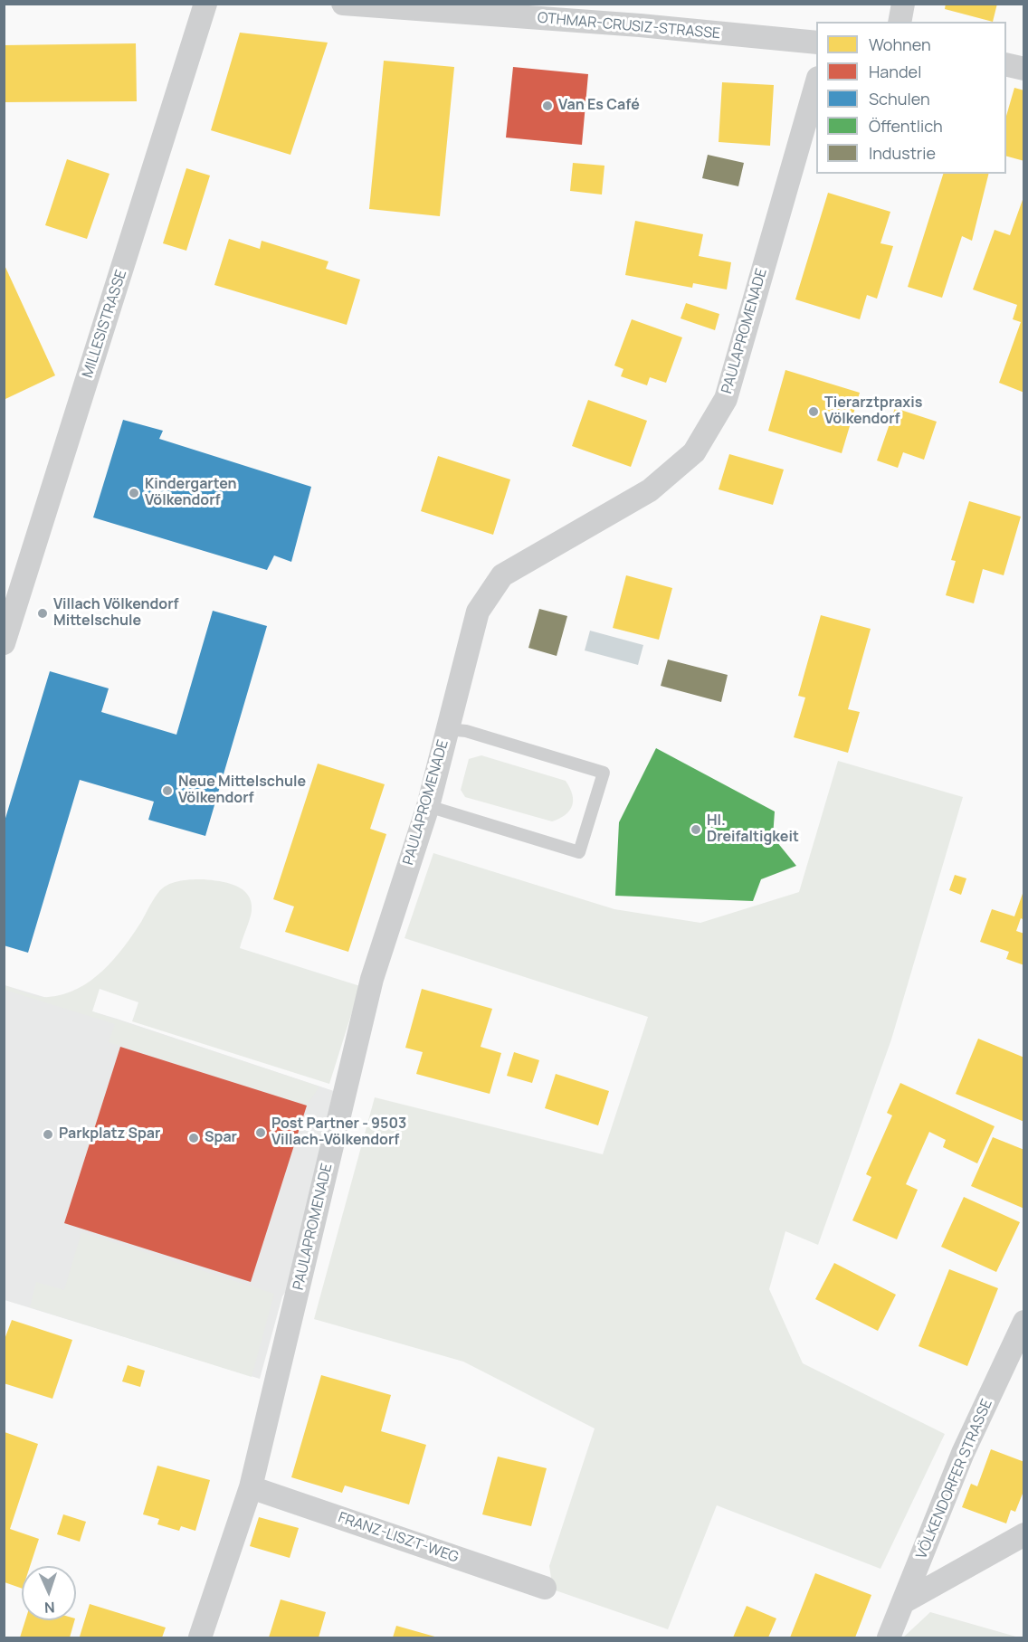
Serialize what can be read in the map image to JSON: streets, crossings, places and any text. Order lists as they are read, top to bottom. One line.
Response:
{"streets":{"street":["OTHMAR-CRUSIZ-STRASSE","MILLESISTRASSE","PAULAPROMENADE","VÖLKENDORFER STRASSE","FRANZ-LISZT-WEG"]},"crossings":[["PAULAPROMENADE","FRANZ-LISZT-WEG"]],"places":["Van Es Café","Tierarztpraxis Völkendorf","Kindergarten Völkendorf","Villach Völkendorf Mittelschule","Neue Mittelschule Völkendorf","Hl. Dreifaltigkeit","Post Partner - 9503 Villach-Völkendorf","Parkplatz Spar","Spar"],"legend":["Wohnen","Handel","Schulen","Öffentlich","Industrie"],"north":"bottom"}
